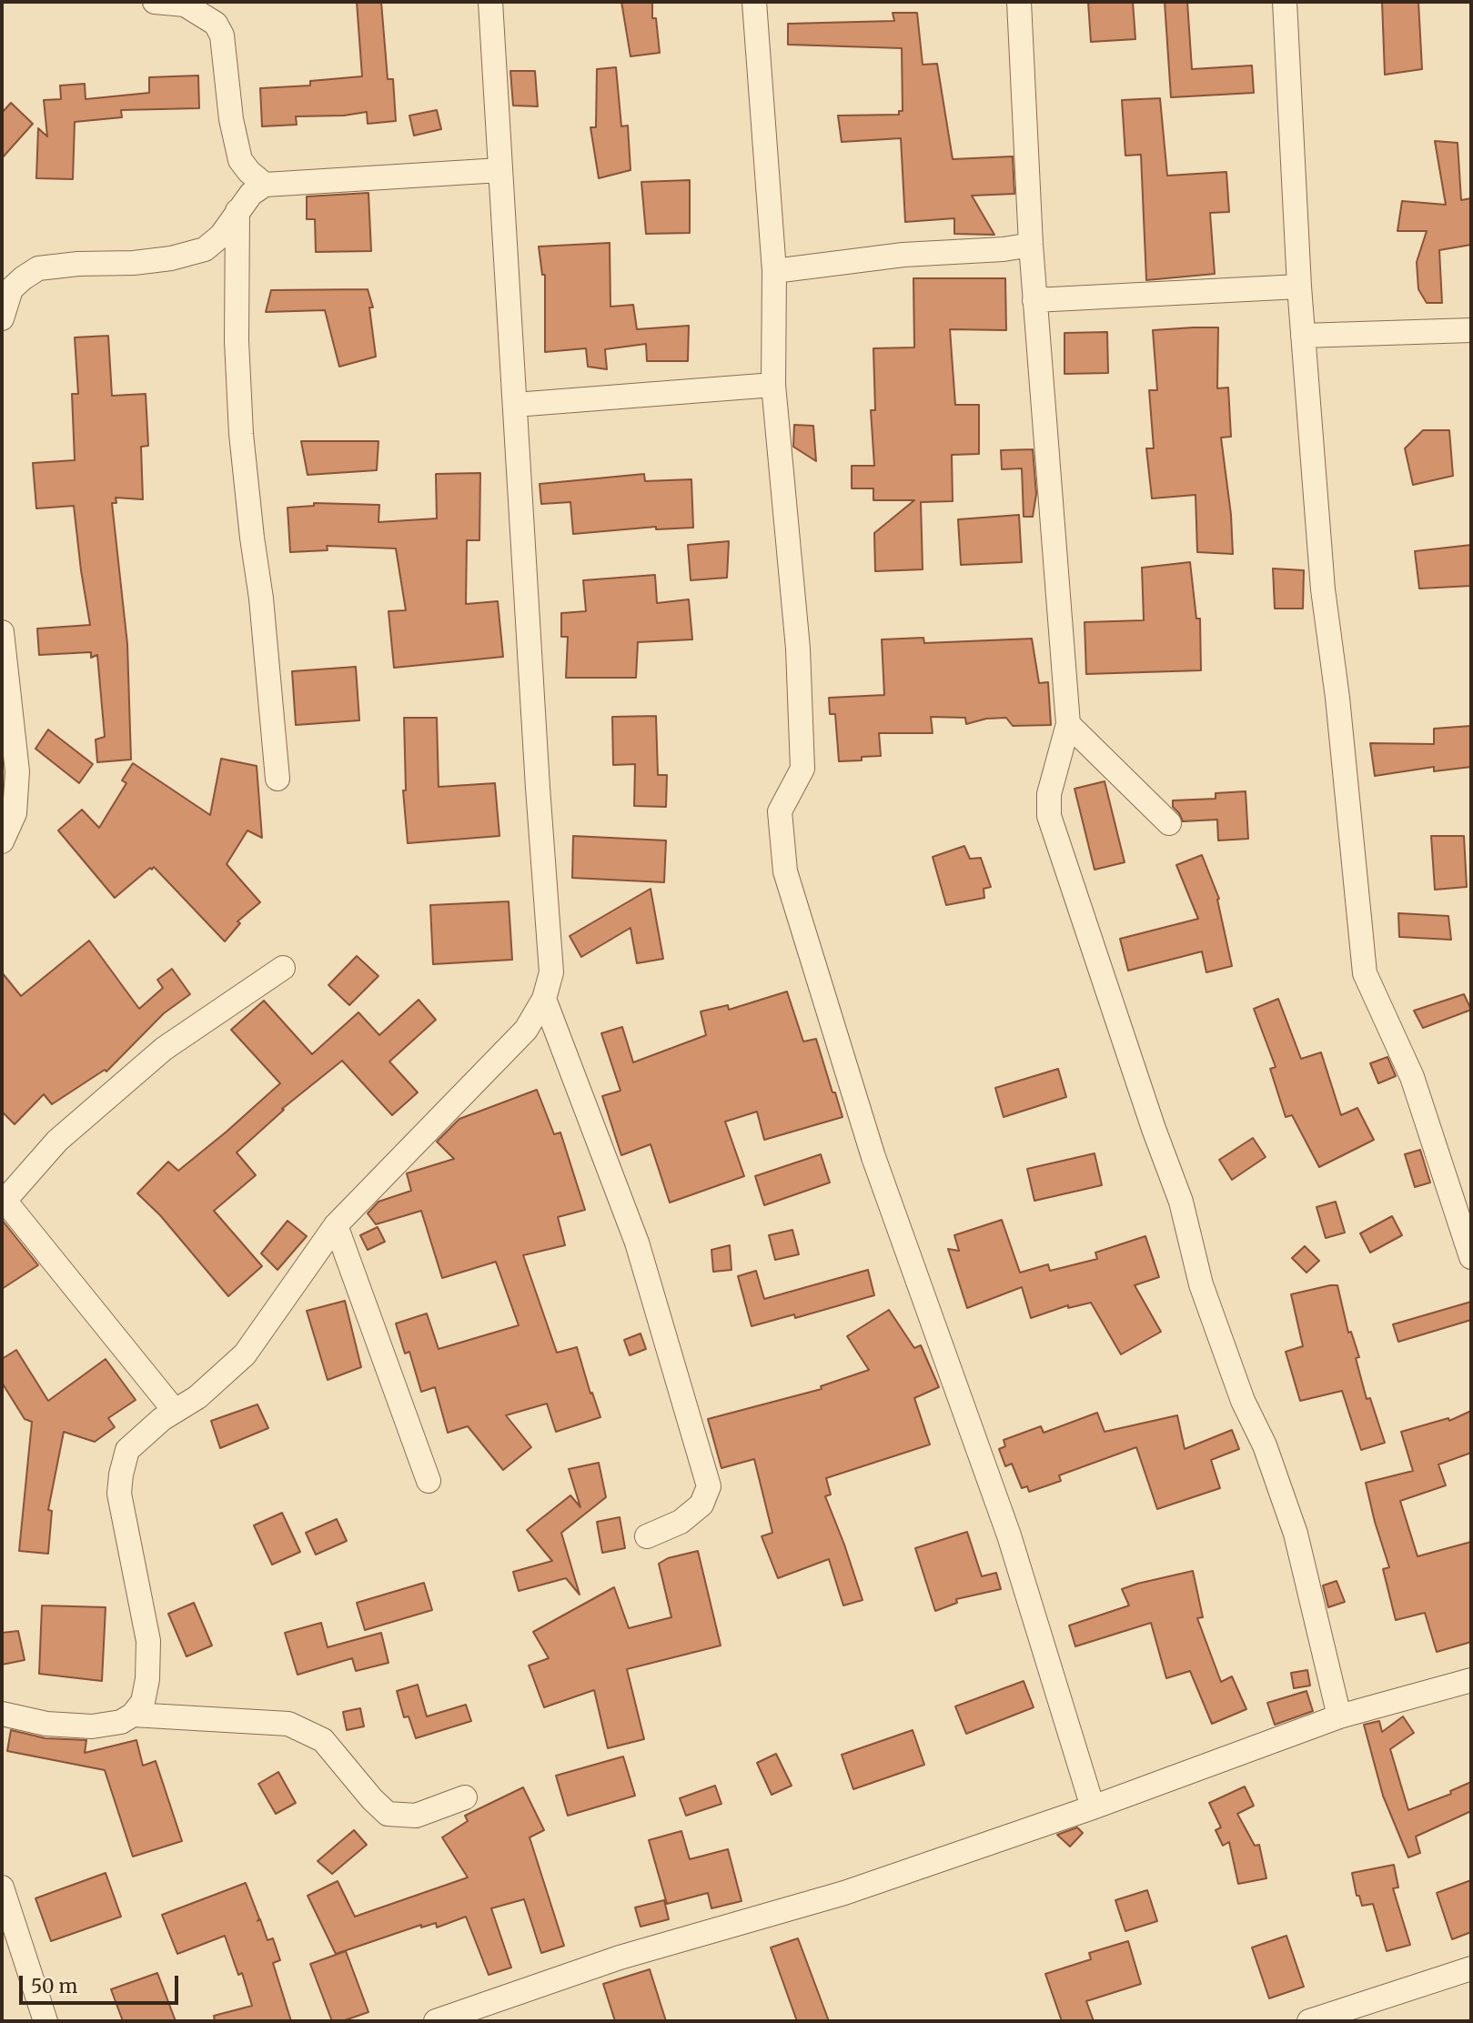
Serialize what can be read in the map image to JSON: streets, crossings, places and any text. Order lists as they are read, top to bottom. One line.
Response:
{"scale_bar":"50 m"}
